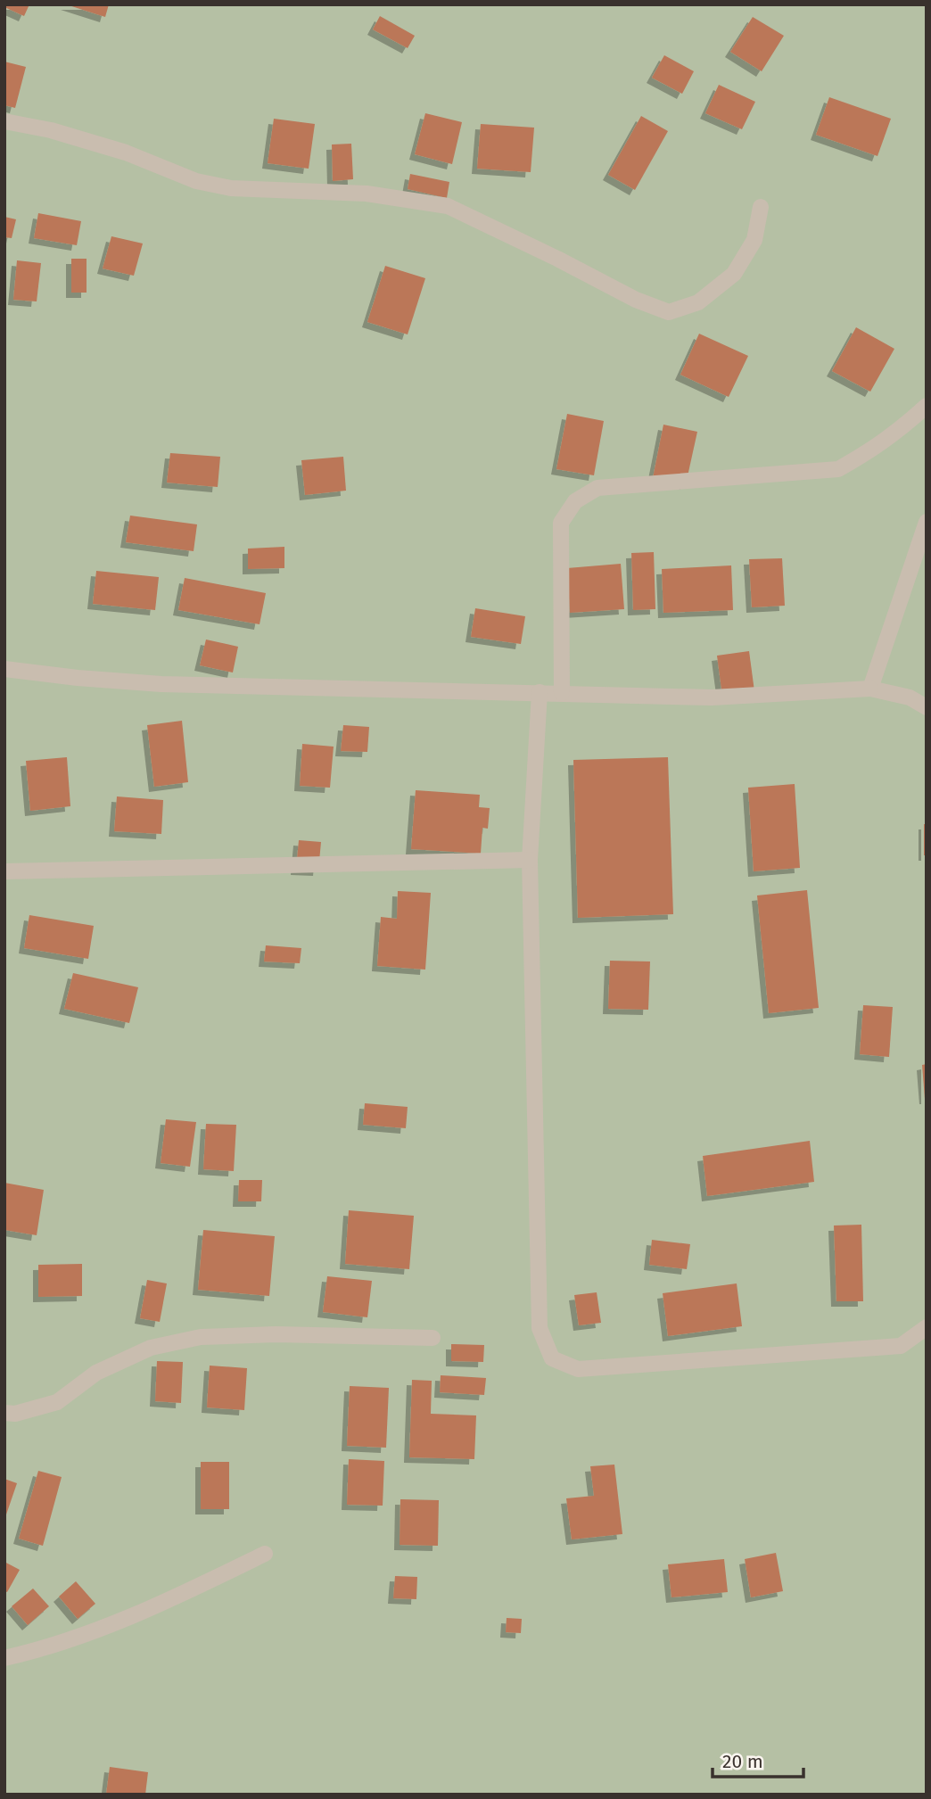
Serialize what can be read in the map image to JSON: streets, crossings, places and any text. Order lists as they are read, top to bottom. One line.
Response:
{"scale_bar":"20 m"}
